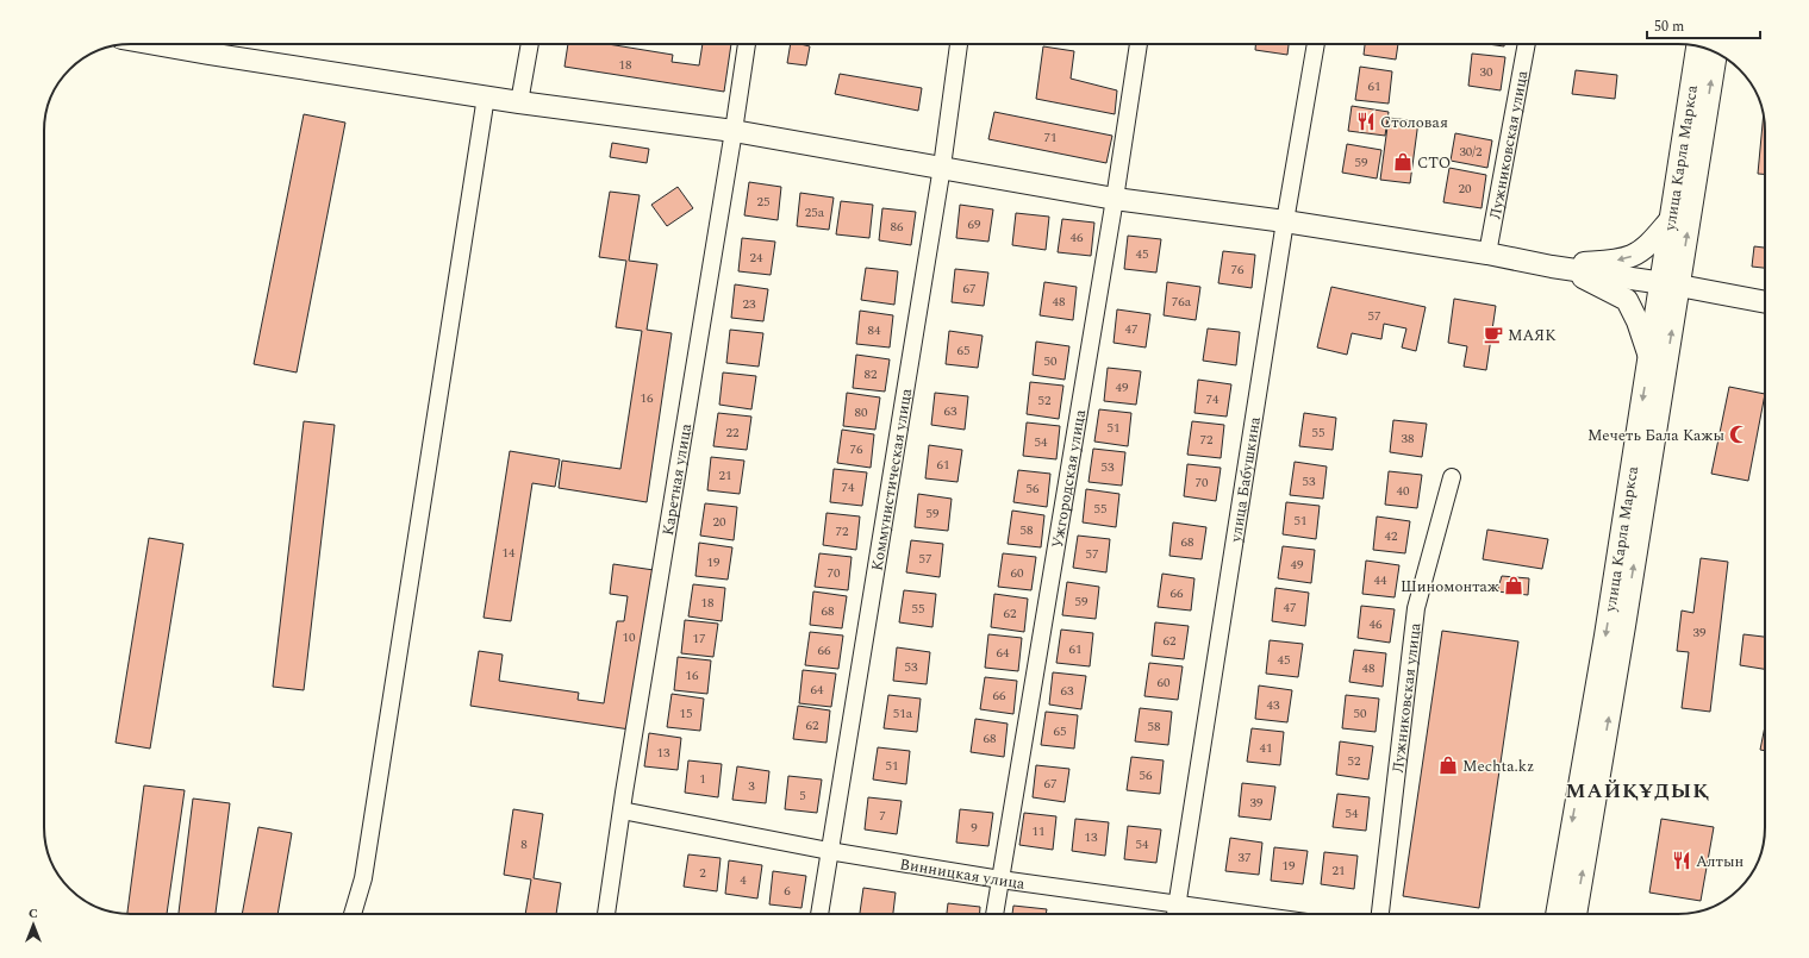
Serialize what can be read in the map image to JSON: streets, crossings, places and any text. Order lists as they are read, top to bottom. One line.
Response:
{"streets":{"main road":["улица Карла Маркса"],"street":["Лужниковская улица","Каретная улица","улица Бабушкина","Коммунистическая улица","Ужгородская улица","Винницкая улица"]},"crossings":[["Каретная улица","Винницкая улица"],["улица Бабушкина","Винницкая улица"],["Коммунистическая улица","Винницкая улица"],["Ужгородская улица","Винницкая улица"]],"districts":["МАЙҚҰДЫҚ"],"places":{"restaurant":["Столовая","Алтын"],"shop":["СТО","Шиномонтаж","Mechta.kz"],"cafe":["МАЯК"],"mosque":["Мечеть Бала Кажы"]},"house_numbers":["18","30","61","71","30/2","59","20","25","25а","69","86","46","45","24","76","67","48","76а","23","57","47","84","65","50","82","49","16","74","52","63","80","51","22","55","38","72","54","76","61","53","21","53","70","74","56","40","55","59","51","20","58","72","42","68","14","57","57","19","49","70","60","44","66","59","18","47","55","68","62","46","39","10","17","62","61","66","64","45","53","48","16","60","64","63","66","43","15","51а","50","62","58","65","68","41","13","52","51","56","1","67","3","5","39","54","7","9","11","13","8","54","37","19","21","2","4","6"],"scale_bar":"50 m","north":"top"}
